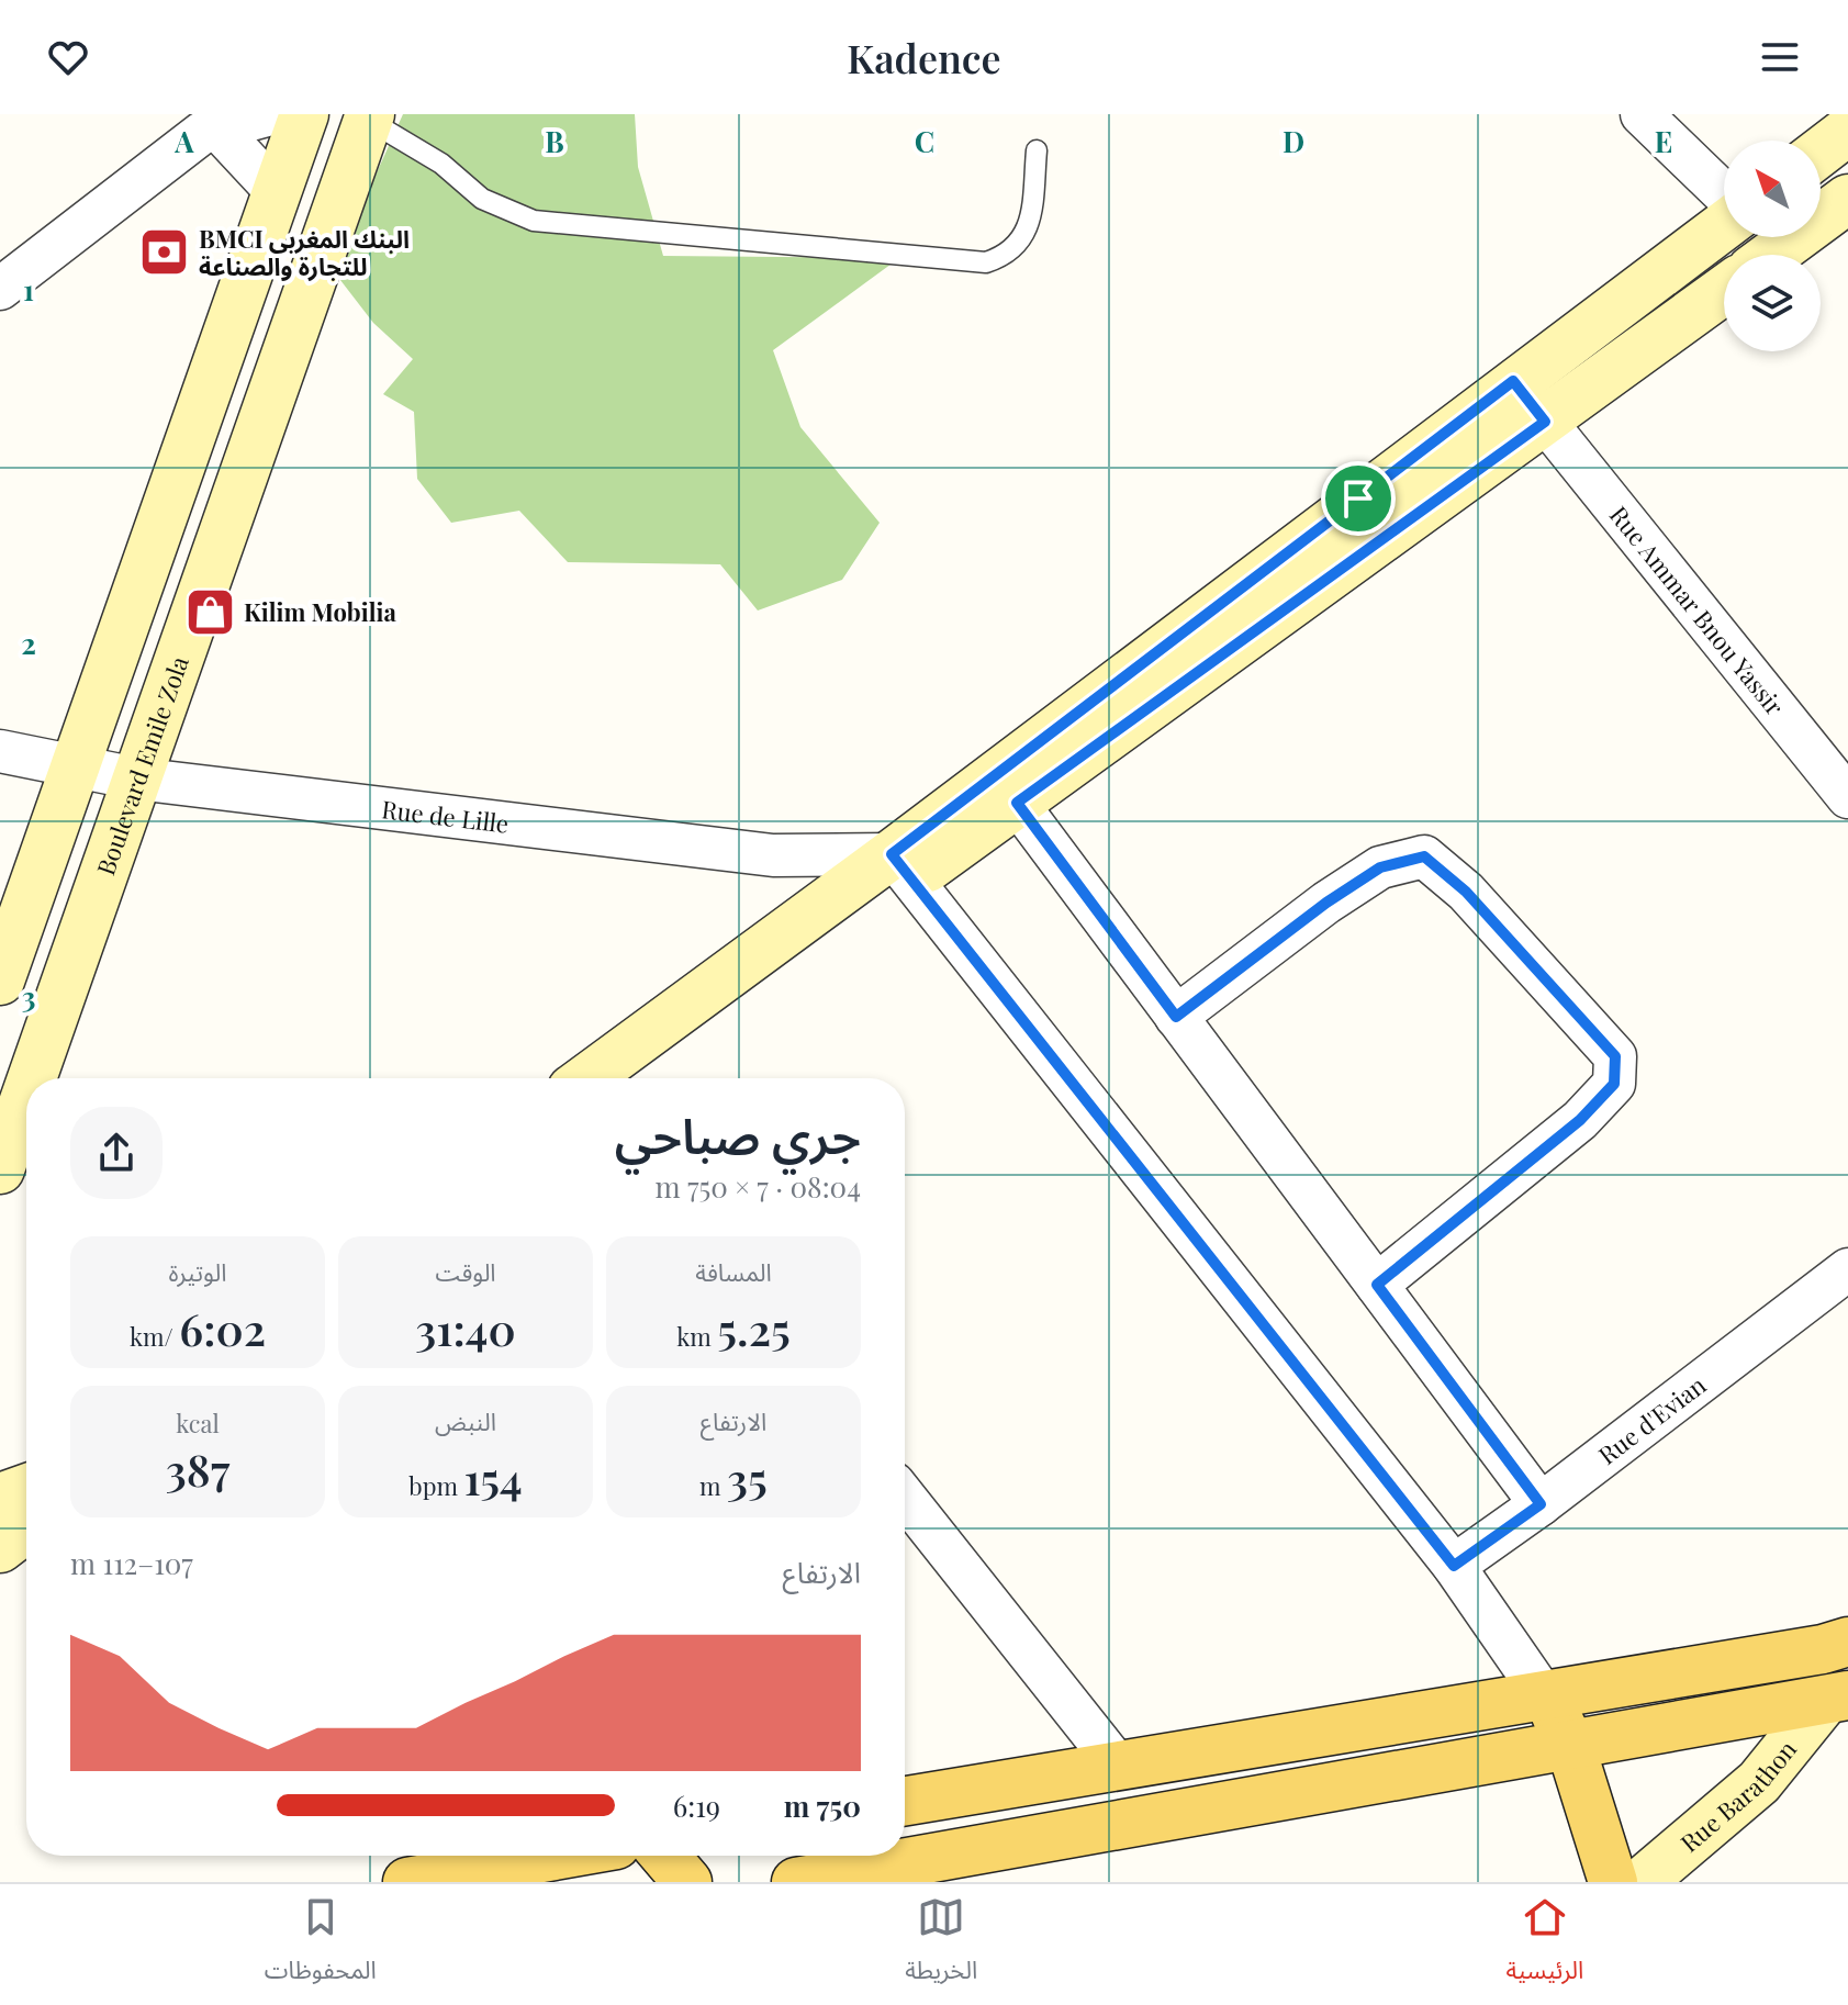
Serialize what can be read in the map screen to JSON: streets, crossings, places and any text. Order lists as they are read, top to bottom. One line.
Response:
{"streets":{"street":["Rue Ammar Bnou Yassir","Boulevard Emile Zola","Rue de Lille","Rue d'Evian","Rue Barathon"]},"crossings":[["Boulevard Emile Zola","Rue de Lille"]],"places":{"bank":["BMCI البنك المغربي للتجارة والصناعة"],"shop":["Kilim Mobilia"]},"north":"top left","page":{"header":"Kadence","heading":["جري صباحي","08:04 · 7 × 750 m"],"stats":[["المسافة","5.25 km"],["الوقت","31:40"],["الوتيرة","6:02 /km"],["الارتفاع","35 m"],["النبض","154 bpm"],["kcal","387"]],"chart":["الارتفاع","107–112 m"],"list":[{"name":"750 m","note":"6:19"}],"tabs":["الرئيسية","الخريطة","المحفوظات"]},"grid":{"columns":["A","B","C","D","E"],"rows":["1","2","3"]}}
